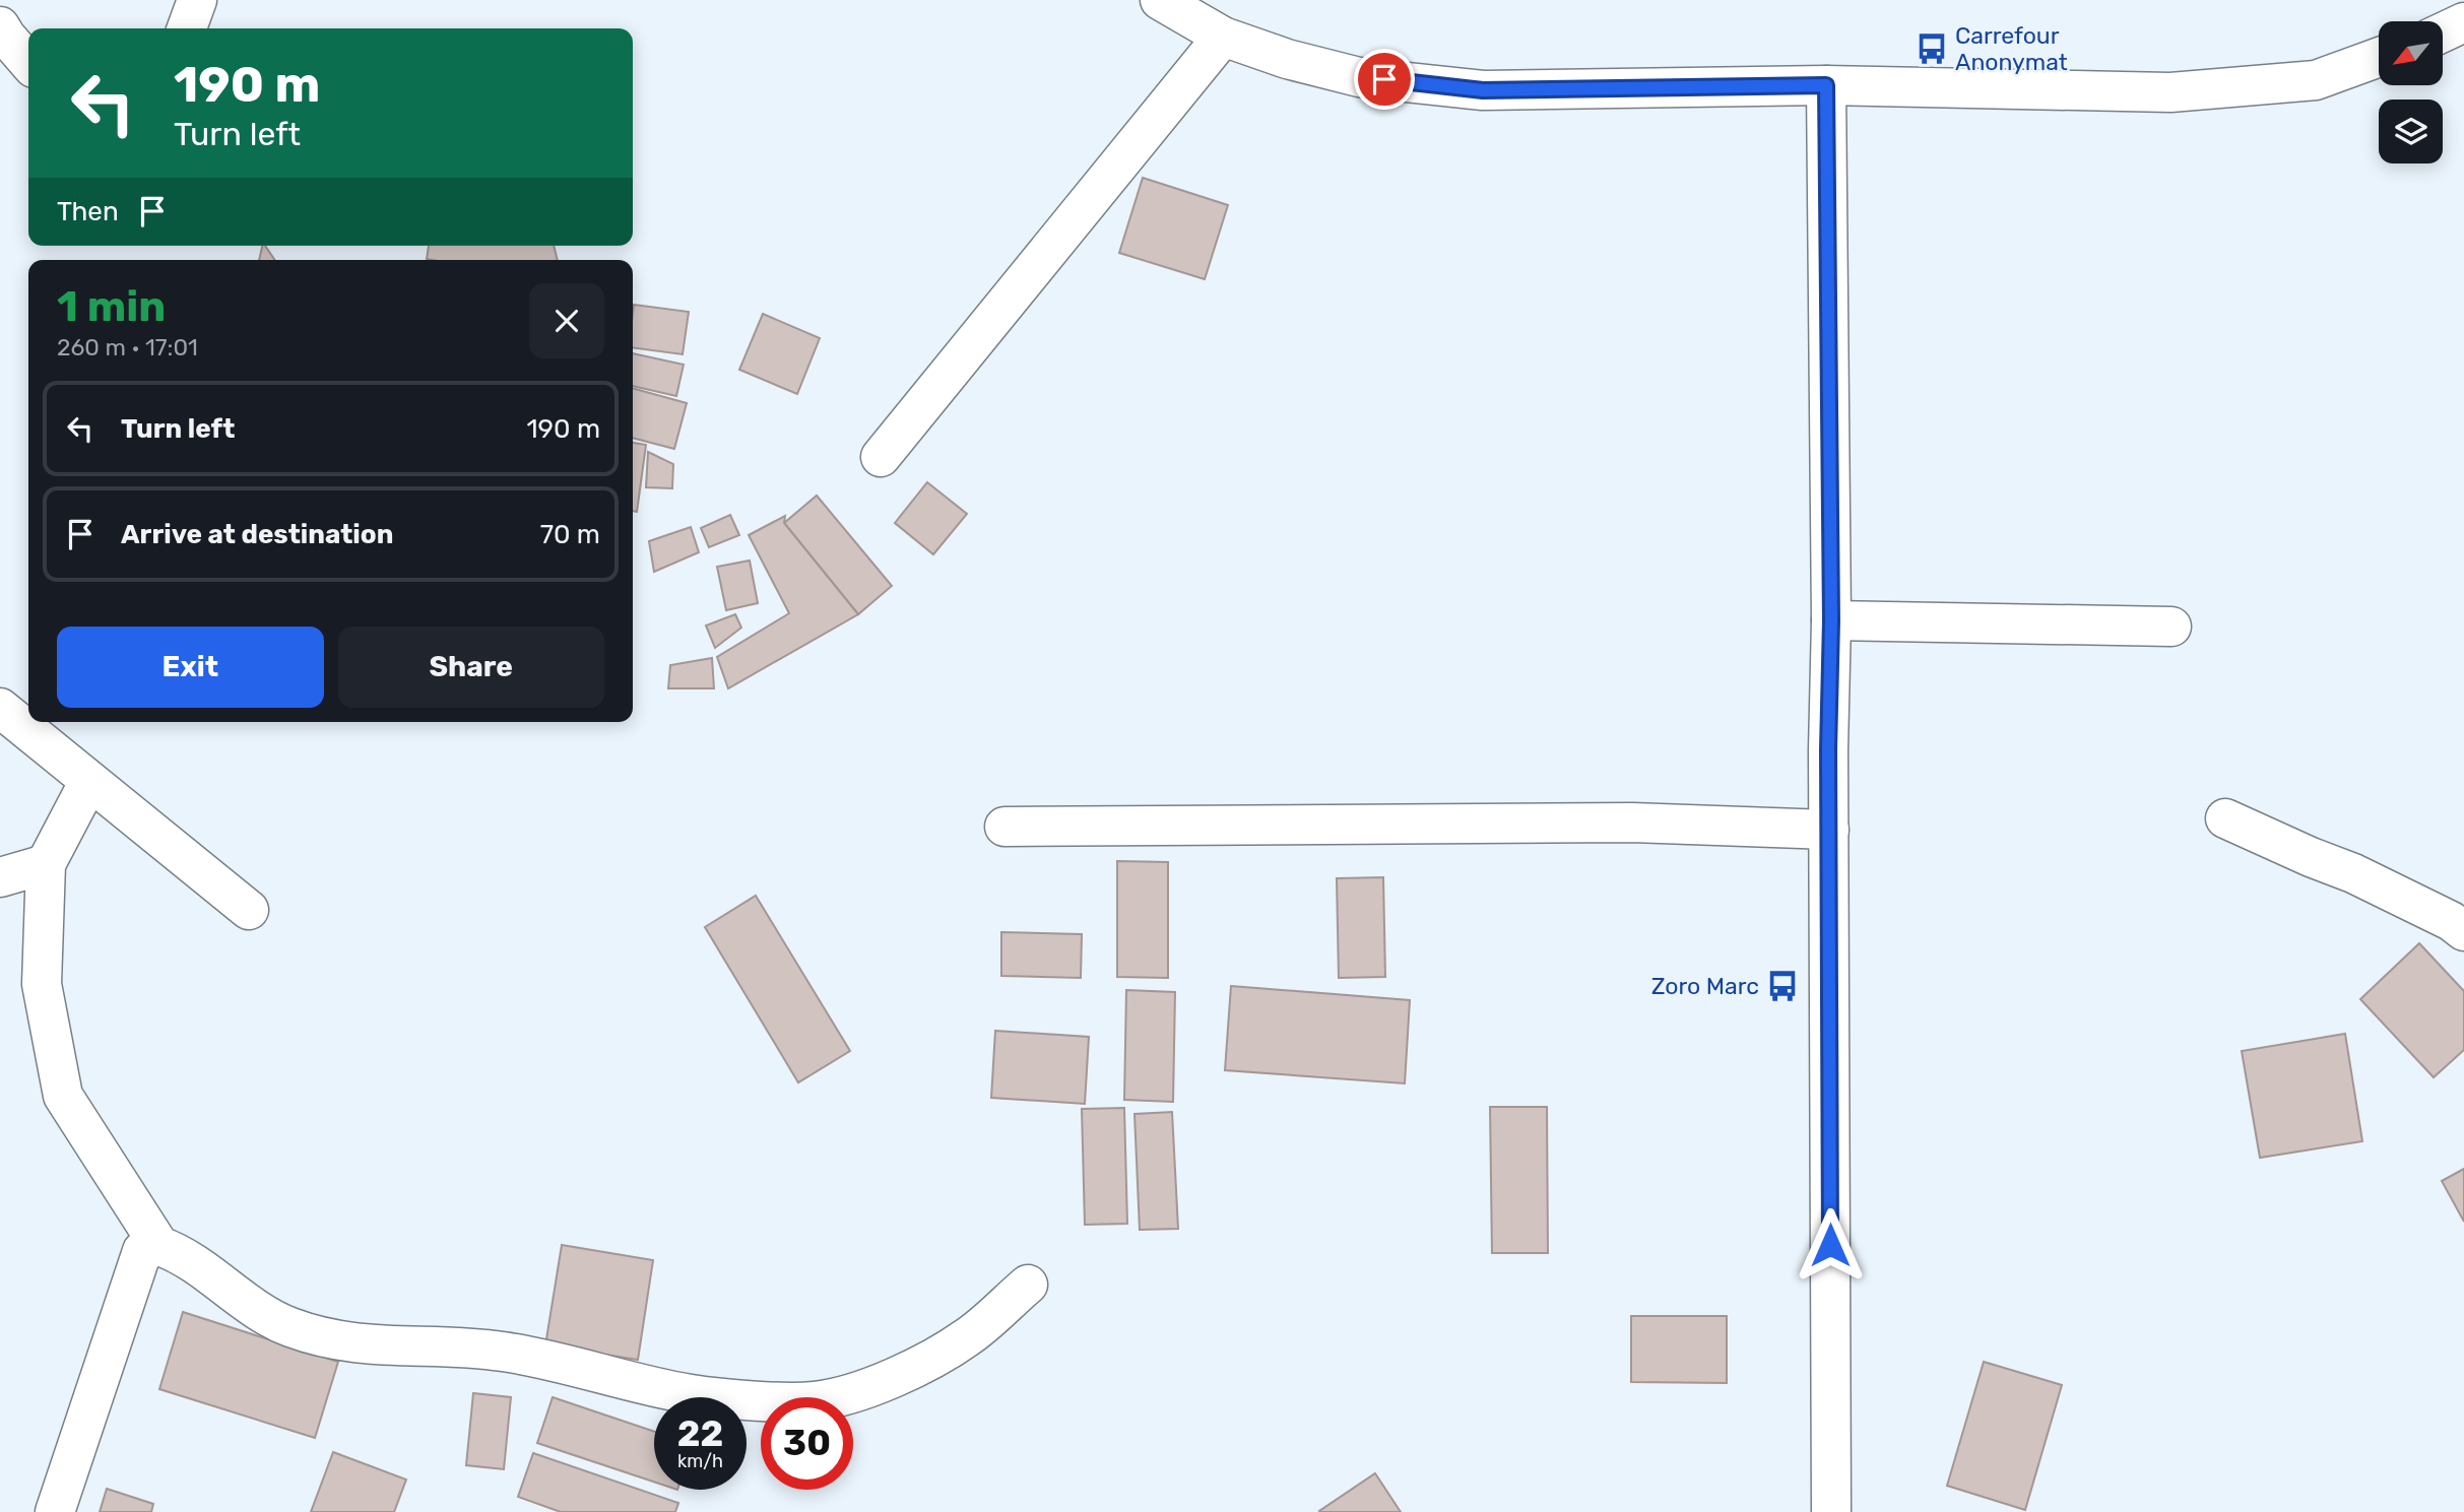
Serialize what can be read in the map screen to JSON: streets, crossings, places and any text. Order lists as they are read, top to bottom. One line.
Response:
{"places":{"bus stop":["Carrefour Anonymat","Zoro Marc"]},"north":"bottom left","page":{"turn":["190 m","Turn left"],"then":"Then","heading":["1 min","260 m · 17:01"],"list":[{"name":"Turn left","value":"190 m"},{"name":"Arrive at destination","value":"70 m"}],"buttons":["Exit","Share"],"speed":"22 km/h","limit":"30"}}
